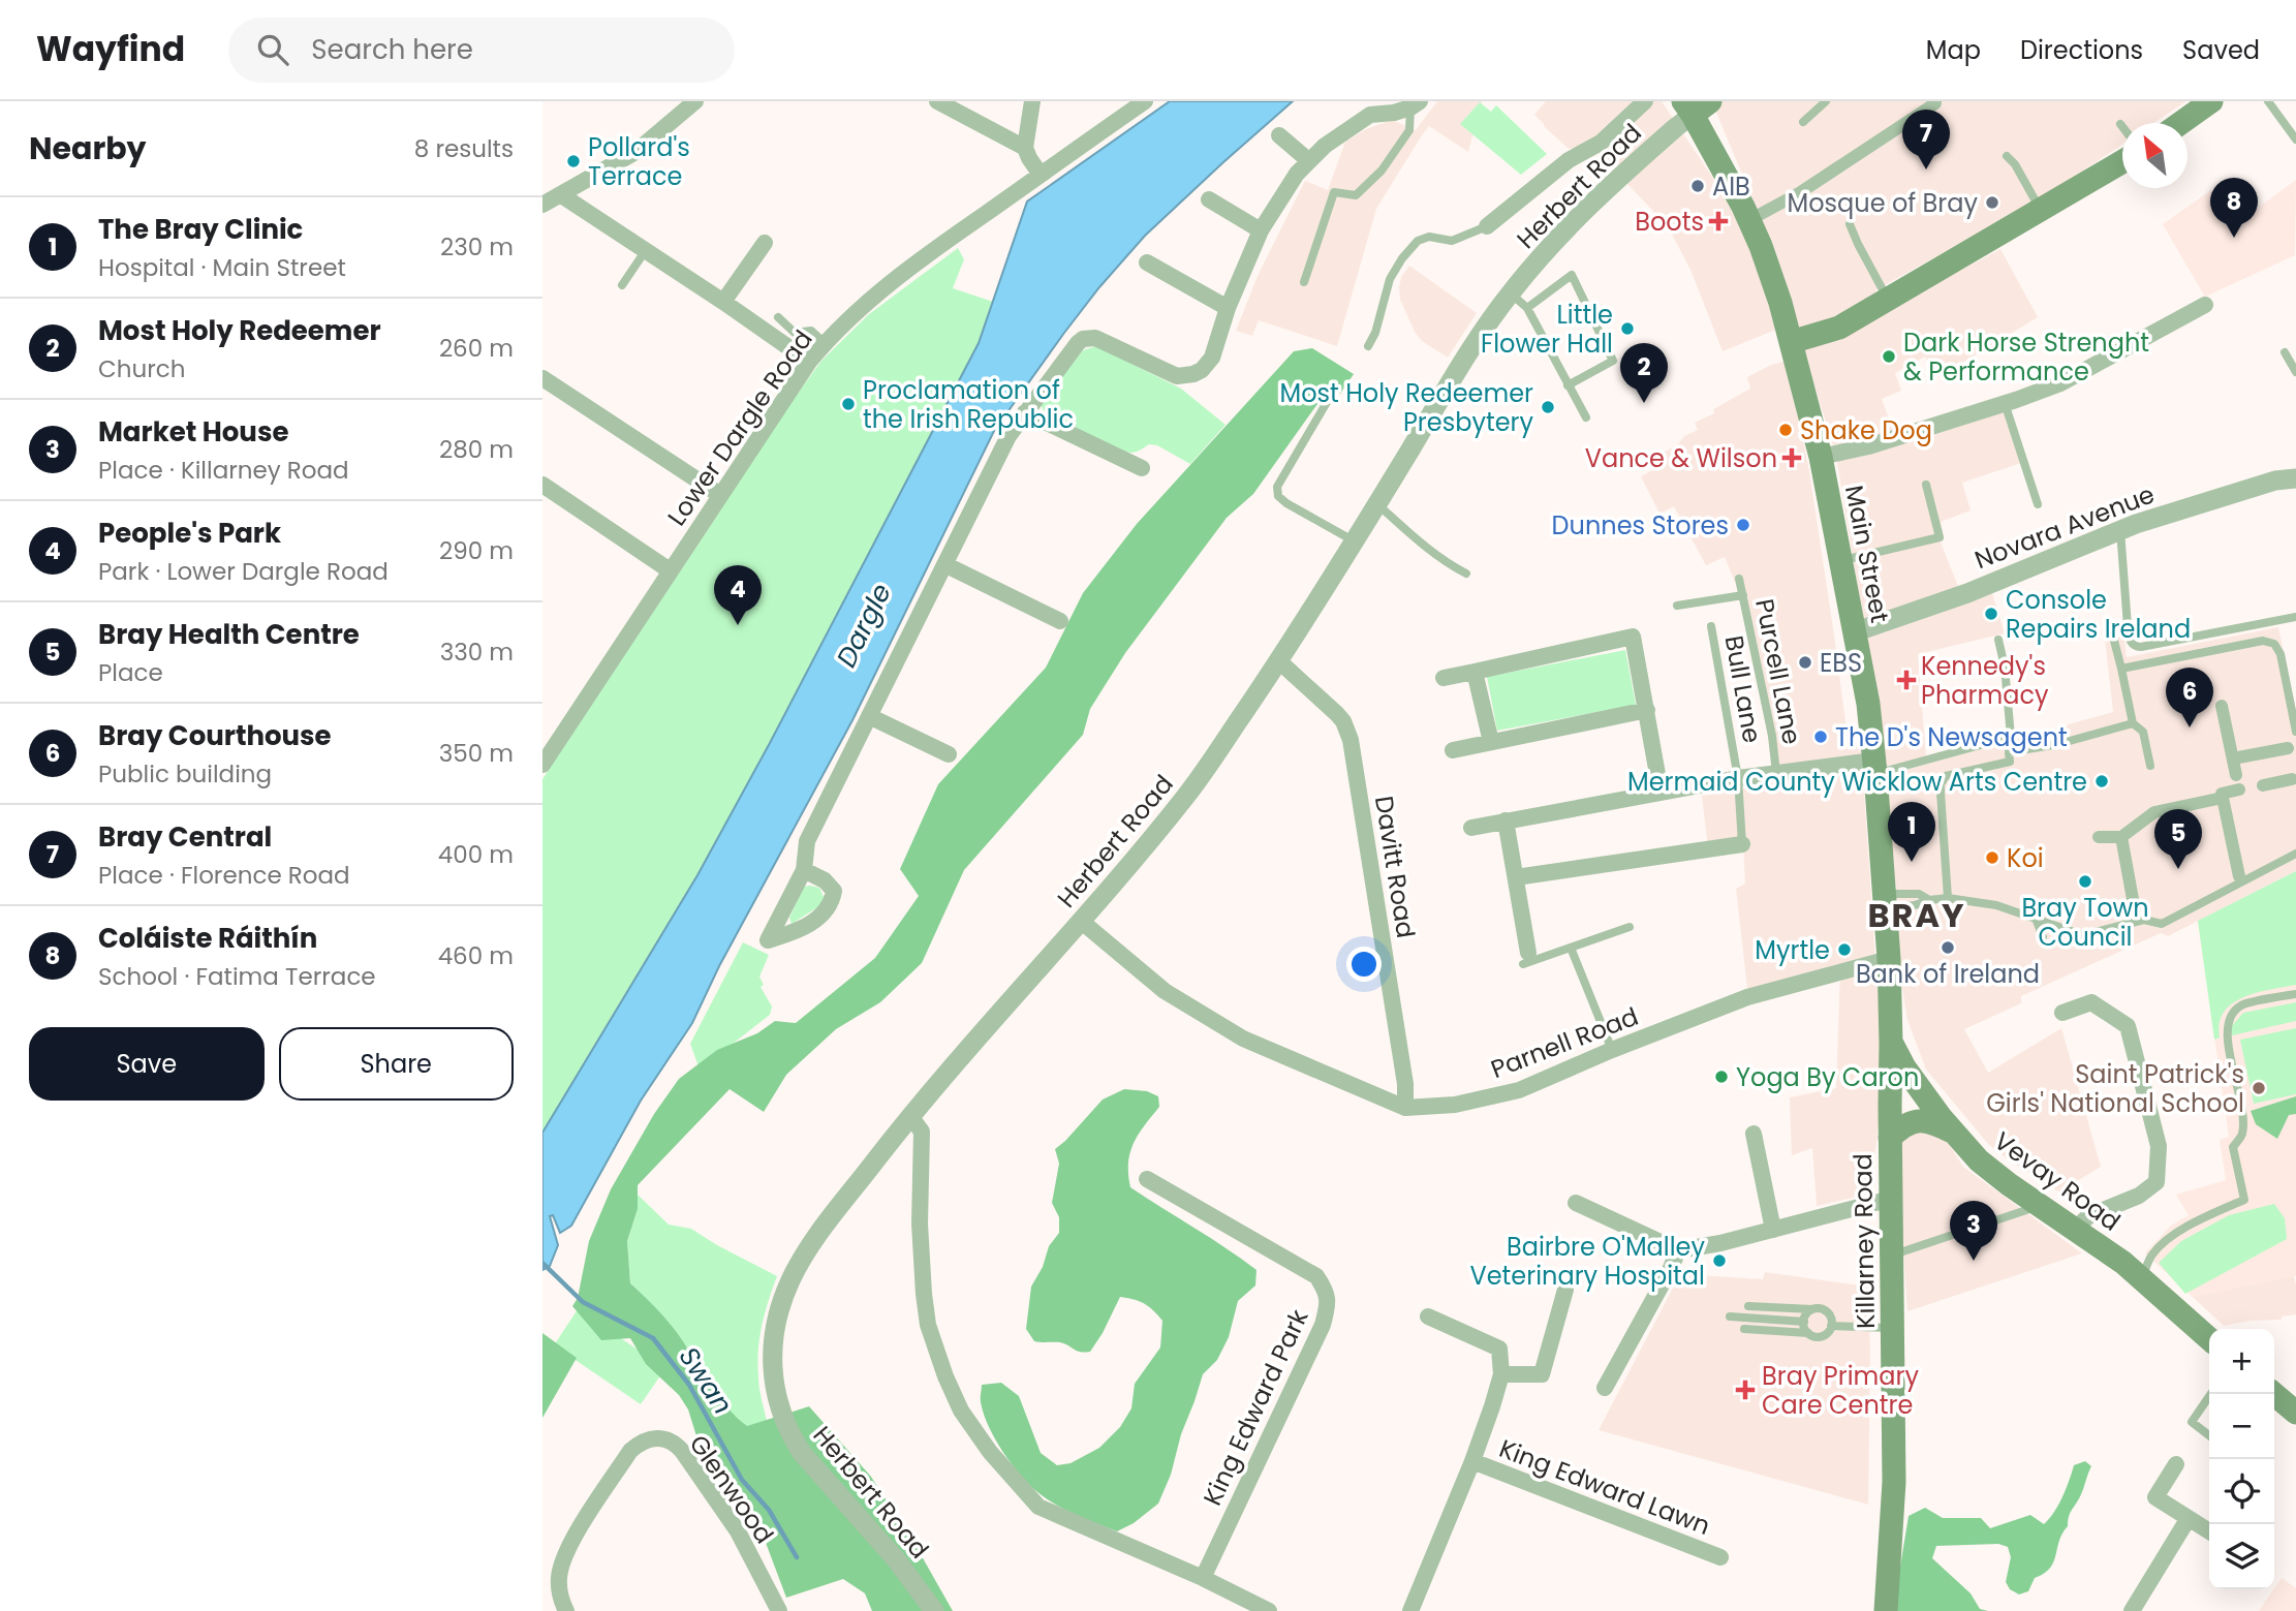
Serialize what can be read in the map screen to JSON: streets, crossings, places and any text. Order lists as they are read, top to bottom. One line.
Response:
{"streets":{"main road":["Main Street","Vevay Road","Killarney Road"],"street":["Herbert Road","Lower Dargle Road","Novara Avenue","Davitt Road","Parnell Road","King Edward Park","King Edward Lawn","Glenwood"],"lane":["Purcell Lane","Bull Lane"]},"crossings":[["Herbert Road","Main Street"],["Herbert Road","Davitt Road"],["Herbert Road","Parnell Road"],["Novara Avenue","Main Street"],["Main Street","Parnell Road"],["Main Street","Vevay Road"],["Main Street","Killarney Road"],["Davitt Road","Parnell Road"],["Vevay Road","Killarney Road"]],"districts":["BRAY"],"water":["Dargle","Swan"],"places":{"other":["Pollard's Terrace","AIB","Mosque of Bray","Little Flower Hall","Dark Horse Strenght & Performance","Proclamation of the Irish Republic","Most Holy Redeemer Presbytery","Shake Dog","Dunnes Stores","Console Repairs Ireland","EBS","The D's Newsagent","Mermaid County Wicklow Arts Centre","Koi","Bray Town Council","Bank of Ireland","Myrtle","Yoga By Caron","Saint Patrick's Girls' National School","Bairbre O'Malley Veterinary Hospital"],"health":["Boots","Vance & Wilson","Kennedy's Pharmacy","Bray Primary Care Centre"]},"north":"top left","page":{"header":"Wayfind","search":"Search here","nav":["Map","Directions","Saved"],"heading":["Nearby","8 results"],"pins":["7","8","2","4","6","1","5","3"],"list":[{"mark":"1","name":"The Bray Clinic","note":"Hospital · Main Street","value":"230 m"},{"mark":"2","name":"Most Holy Redeemer","note":"Church","value":"260 m"},{"mark":"3","name":"Market House","note":"Place · Killarney Road","value":"280 m"},{"mark":"4","name":"People's Park","note":"Park · Lower Dargle Road","value":"290 m"},{"mark":"5","name":"Bray Health Centre","note":"Place","value":"330 m"},{"mark":"6","name":"Bray Courthouse","note":"Public building","value":"350 m"},{"mark":"7","name":"Bray Central","note":"Place · Florence Road","value":"400 m"},{"mark":"8","name":"Coláiste Ráithín","note":"School · Fatima Terrace","value":"460 m"}],"buttons":["Save","Share"],"map_buttons":["+","−"]}}
